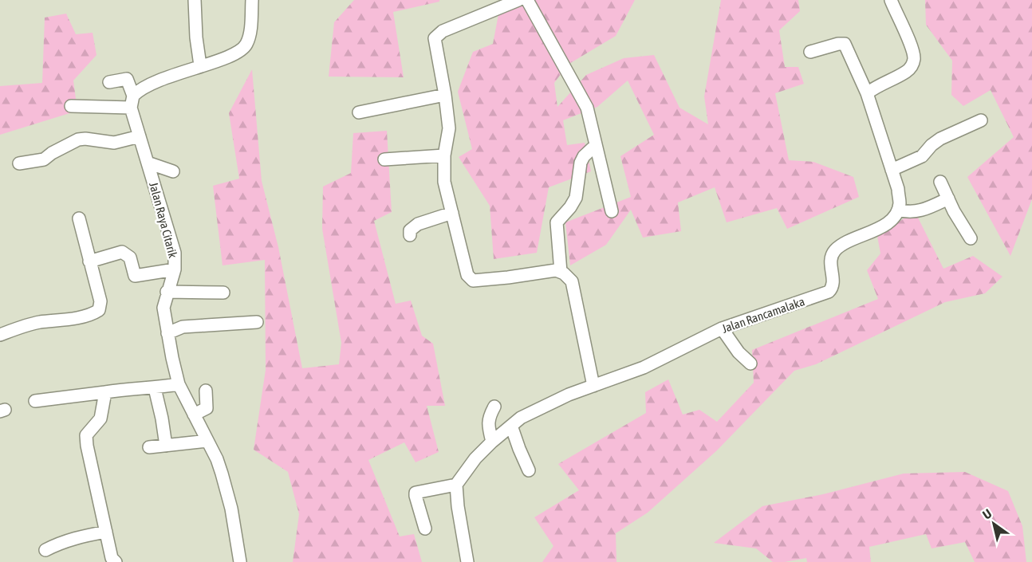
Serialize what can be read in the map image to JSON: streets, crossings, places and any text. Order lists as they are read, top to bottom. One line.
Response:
{"streets":{"street":["Jalan Raya Citarik","Jalan Rancamalaka"]},"north":"top left"}
